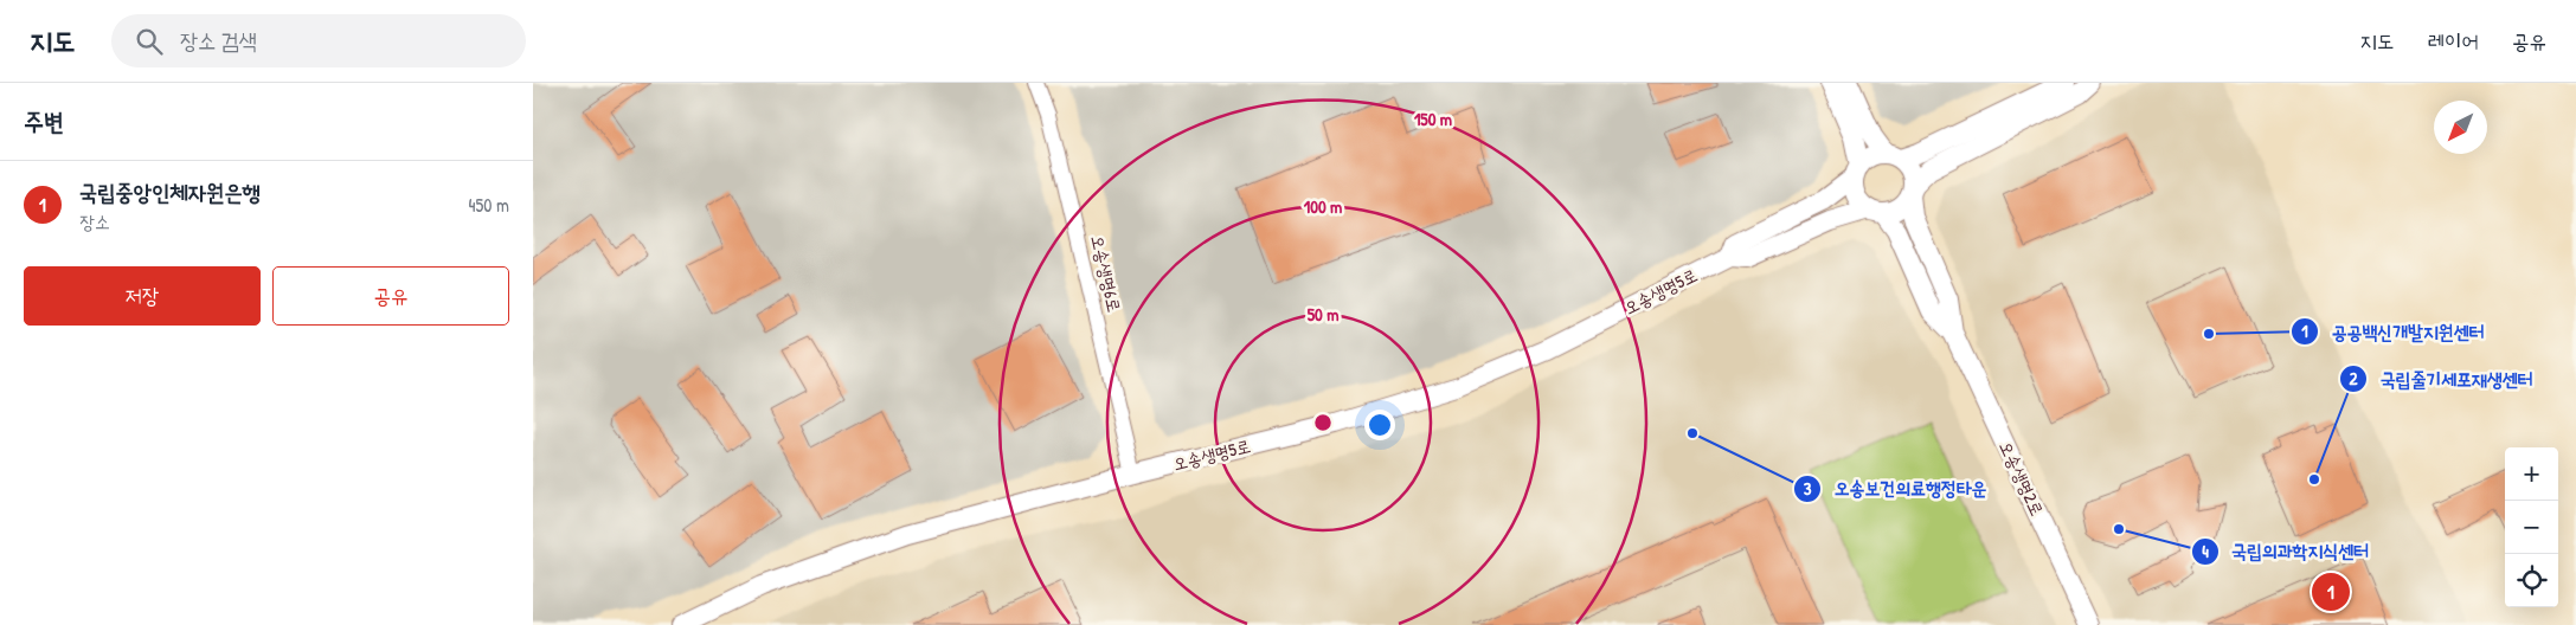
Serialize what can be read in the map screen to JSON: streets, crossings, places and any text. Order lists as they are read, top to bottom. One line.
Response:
{"streets":{"street":["오송생명6로","오송생명5로","오송생명2로"]},"crossings":[["오송생명6로","오송생명5로"],["오송생명5로","오송생명2로"]],"places":["공공백신개발지원센터","오송보건의료행정타운","국립줄기세포재생센터","국립의과학지식센터"],"north":"bottom left","page":{"header":"지도","search":"장소 검색","nav":["지도","레이어","공유"],"heading":"주변","list":[{"mark":"1","name":"국립중앙인체자원은행","note":"장소","value":"450 m"}],"buttons":["저장","공유"],"map_buttons":["+","−"],"pins":"1"},"rings":["150 m","100 m","50 m"]}
